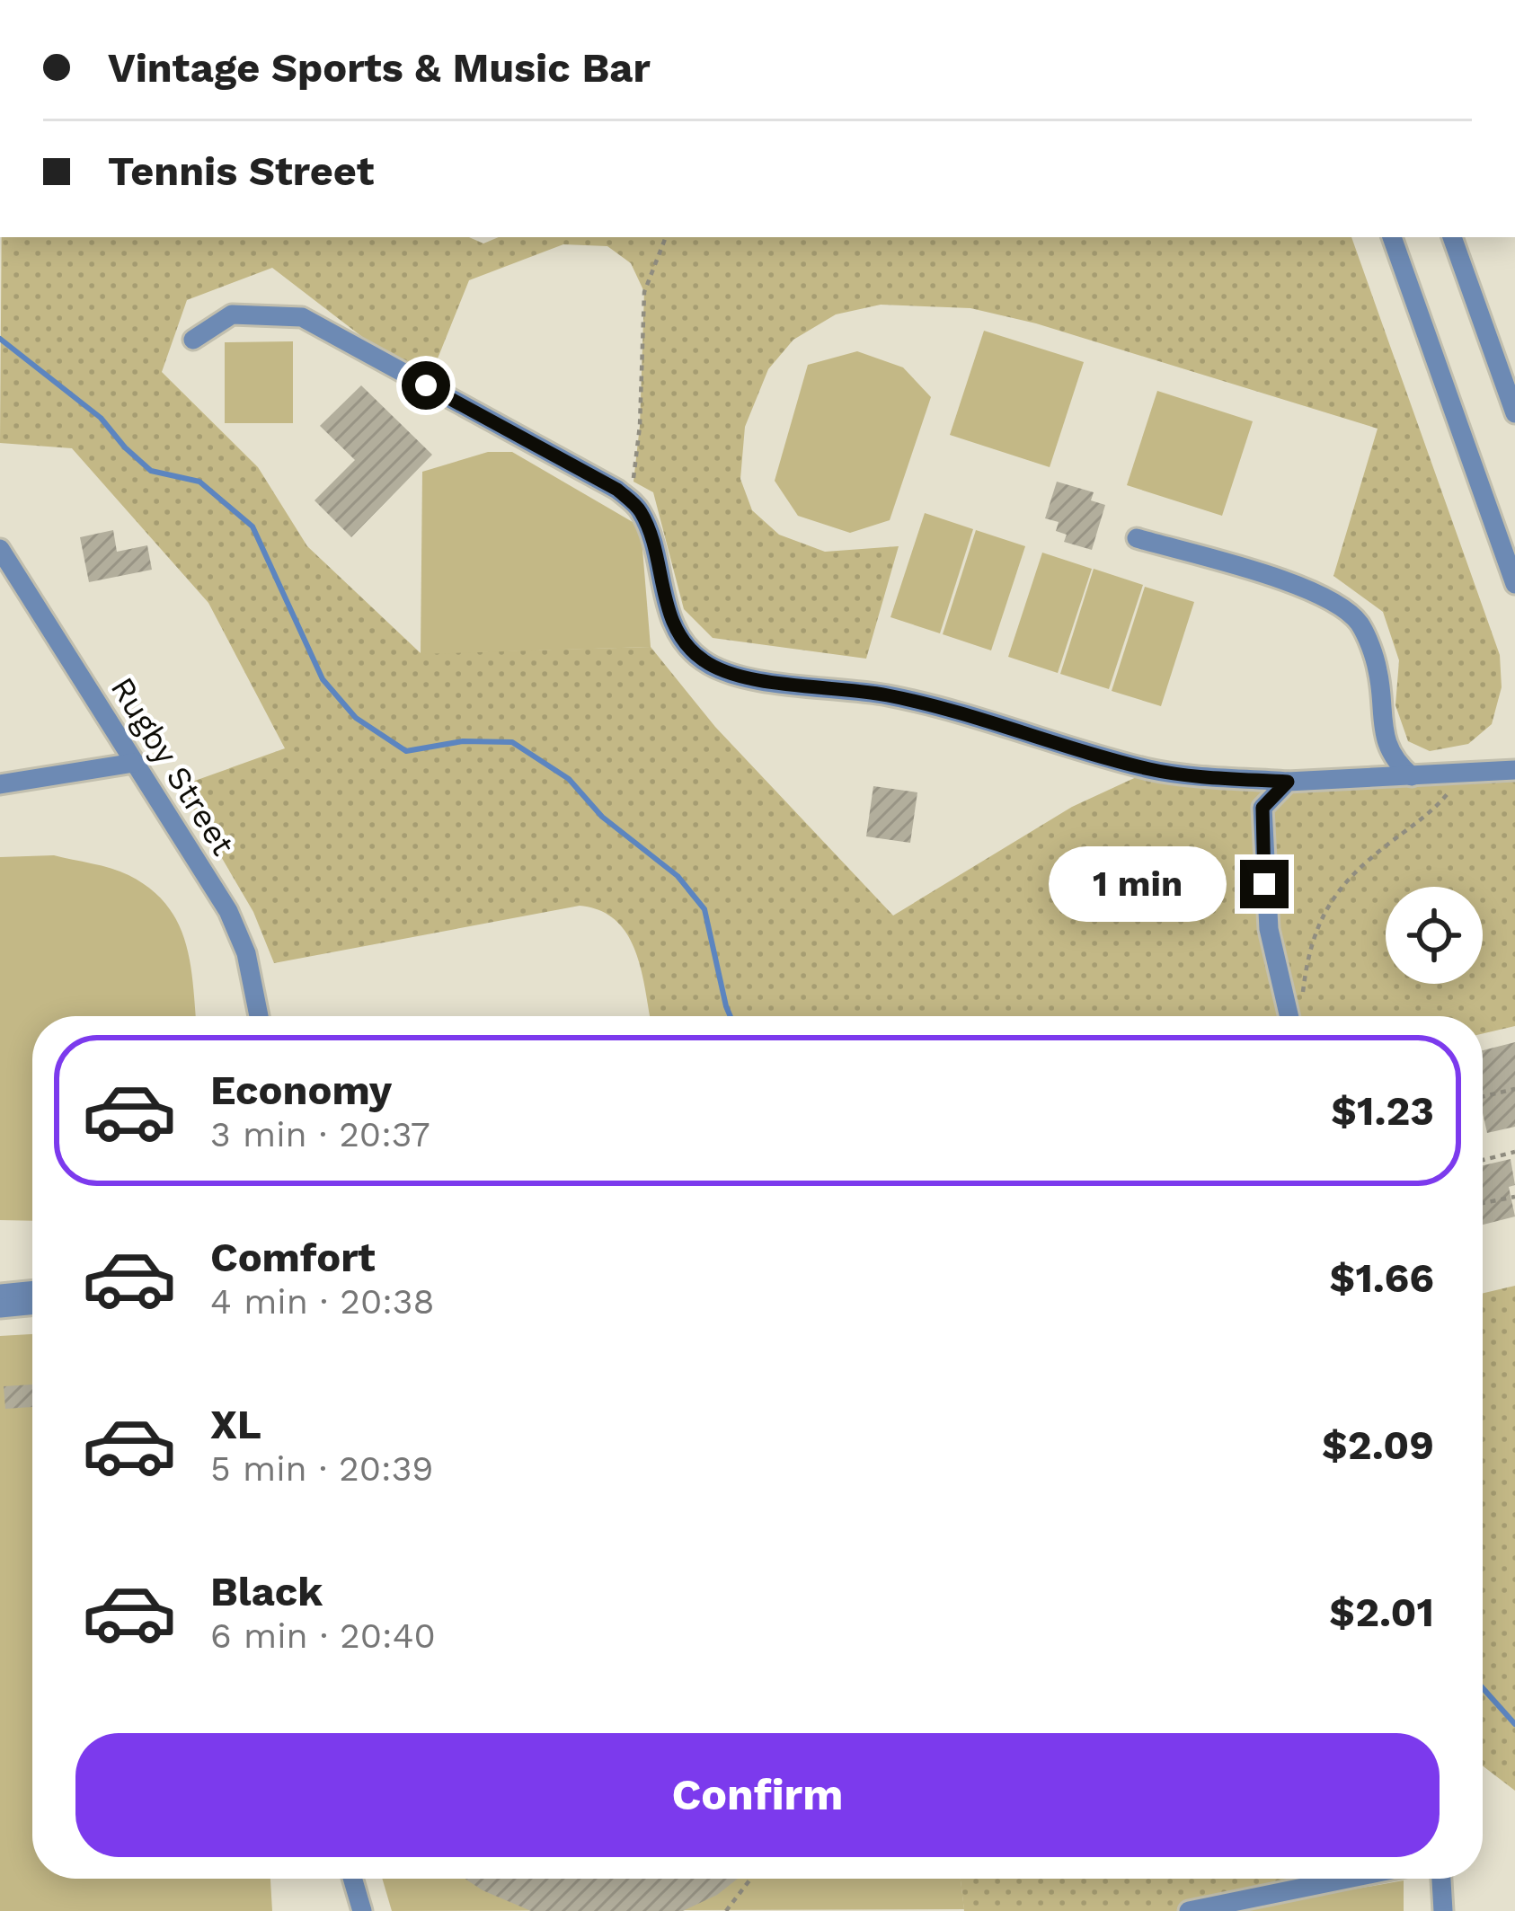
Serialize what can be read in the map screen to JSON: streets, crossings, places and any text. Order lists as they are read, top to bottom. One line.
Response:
{"streets":{"street":["Rugby Street"]},"page":{"banner":["Vintage Sports & Music Bar","Tennis Street"],"bubble":"1 min","list":[{"name":"Economy","note":"3 min · 20:37","value":"$1.23"},{"name":"Comfort","note":"4 min · 20:38","value":"$1.66"},{"name":"XL","note":"5 min · 20:39","value":"$2.09"},{"name":"Black","note":"6 min · 20:40","value":"$2.01"}],"buttons":"Confirm"}}
